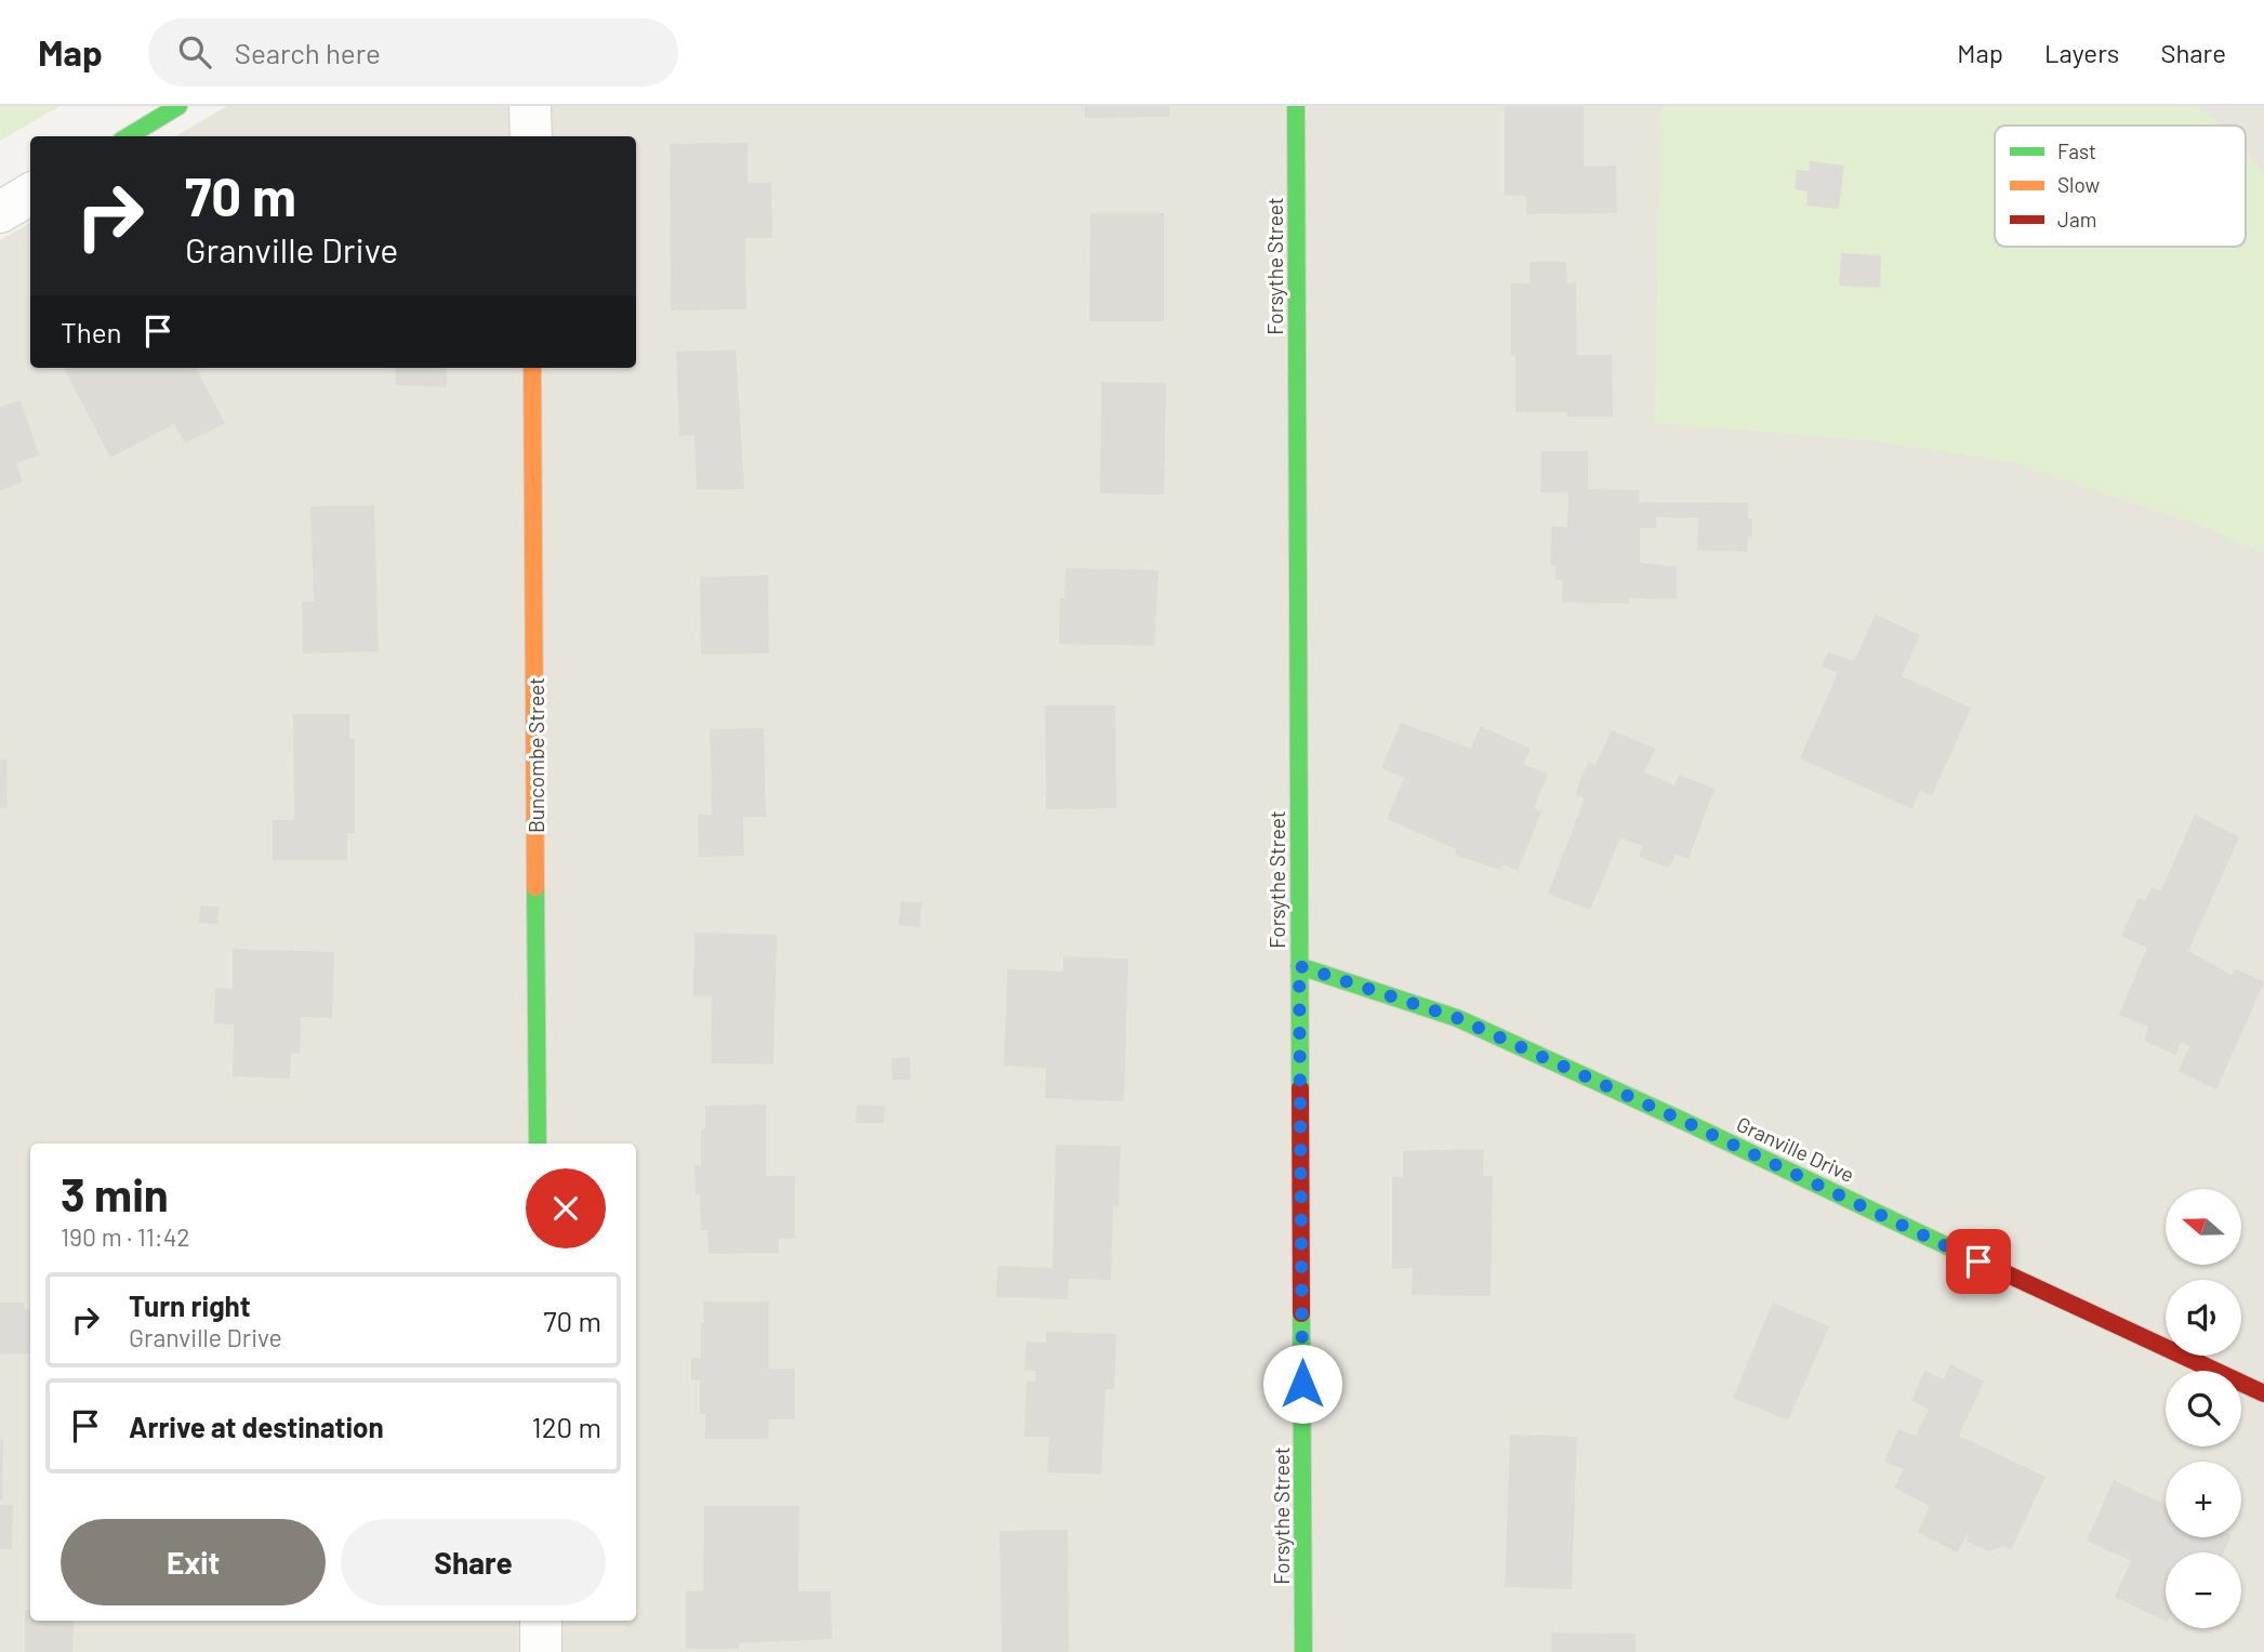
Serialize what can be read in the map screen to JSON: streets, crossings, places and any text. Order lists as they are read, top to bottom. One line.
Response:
{"streets":{"street":["Forsythe Street","Buncombe Street","Granville Drive"]},"crossings":[["Forsythe Street","Granville Drive"]],"legend":["Fast","Slow","Jam"],"north":"left","page":{"header":"Map","search":"Search here","nav":["Map","Layers","Share"],"turn":["70 m","Granville Drive"],"then":"Then","heading":["3 min","190 m · 11:42"],"map_buttons":["+","−"],"list":[{"name":"Turn right","note":"Granville Drive","value":"70 m"},{"name":"Arrive at destination","value":"120 m"}],"buttons":["Exit","Share"]}}
